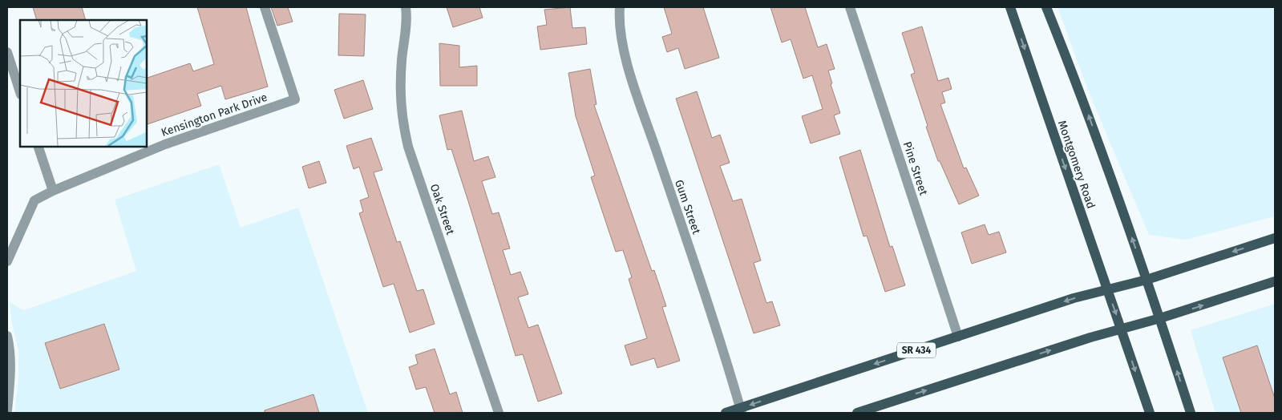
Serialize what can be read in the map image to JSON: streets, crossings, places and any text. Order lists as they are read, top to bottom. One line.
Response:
{"streets":{"main road":["Montgomery Road","SR 434"],"street":["Kensington Park Drive","Pine Street","Gum Street","Oak Street"]},"crossings":[["Montgomery Road","SR 434"],["Pine Street","SR 434"],["Gum Street","SR 434"]]}
